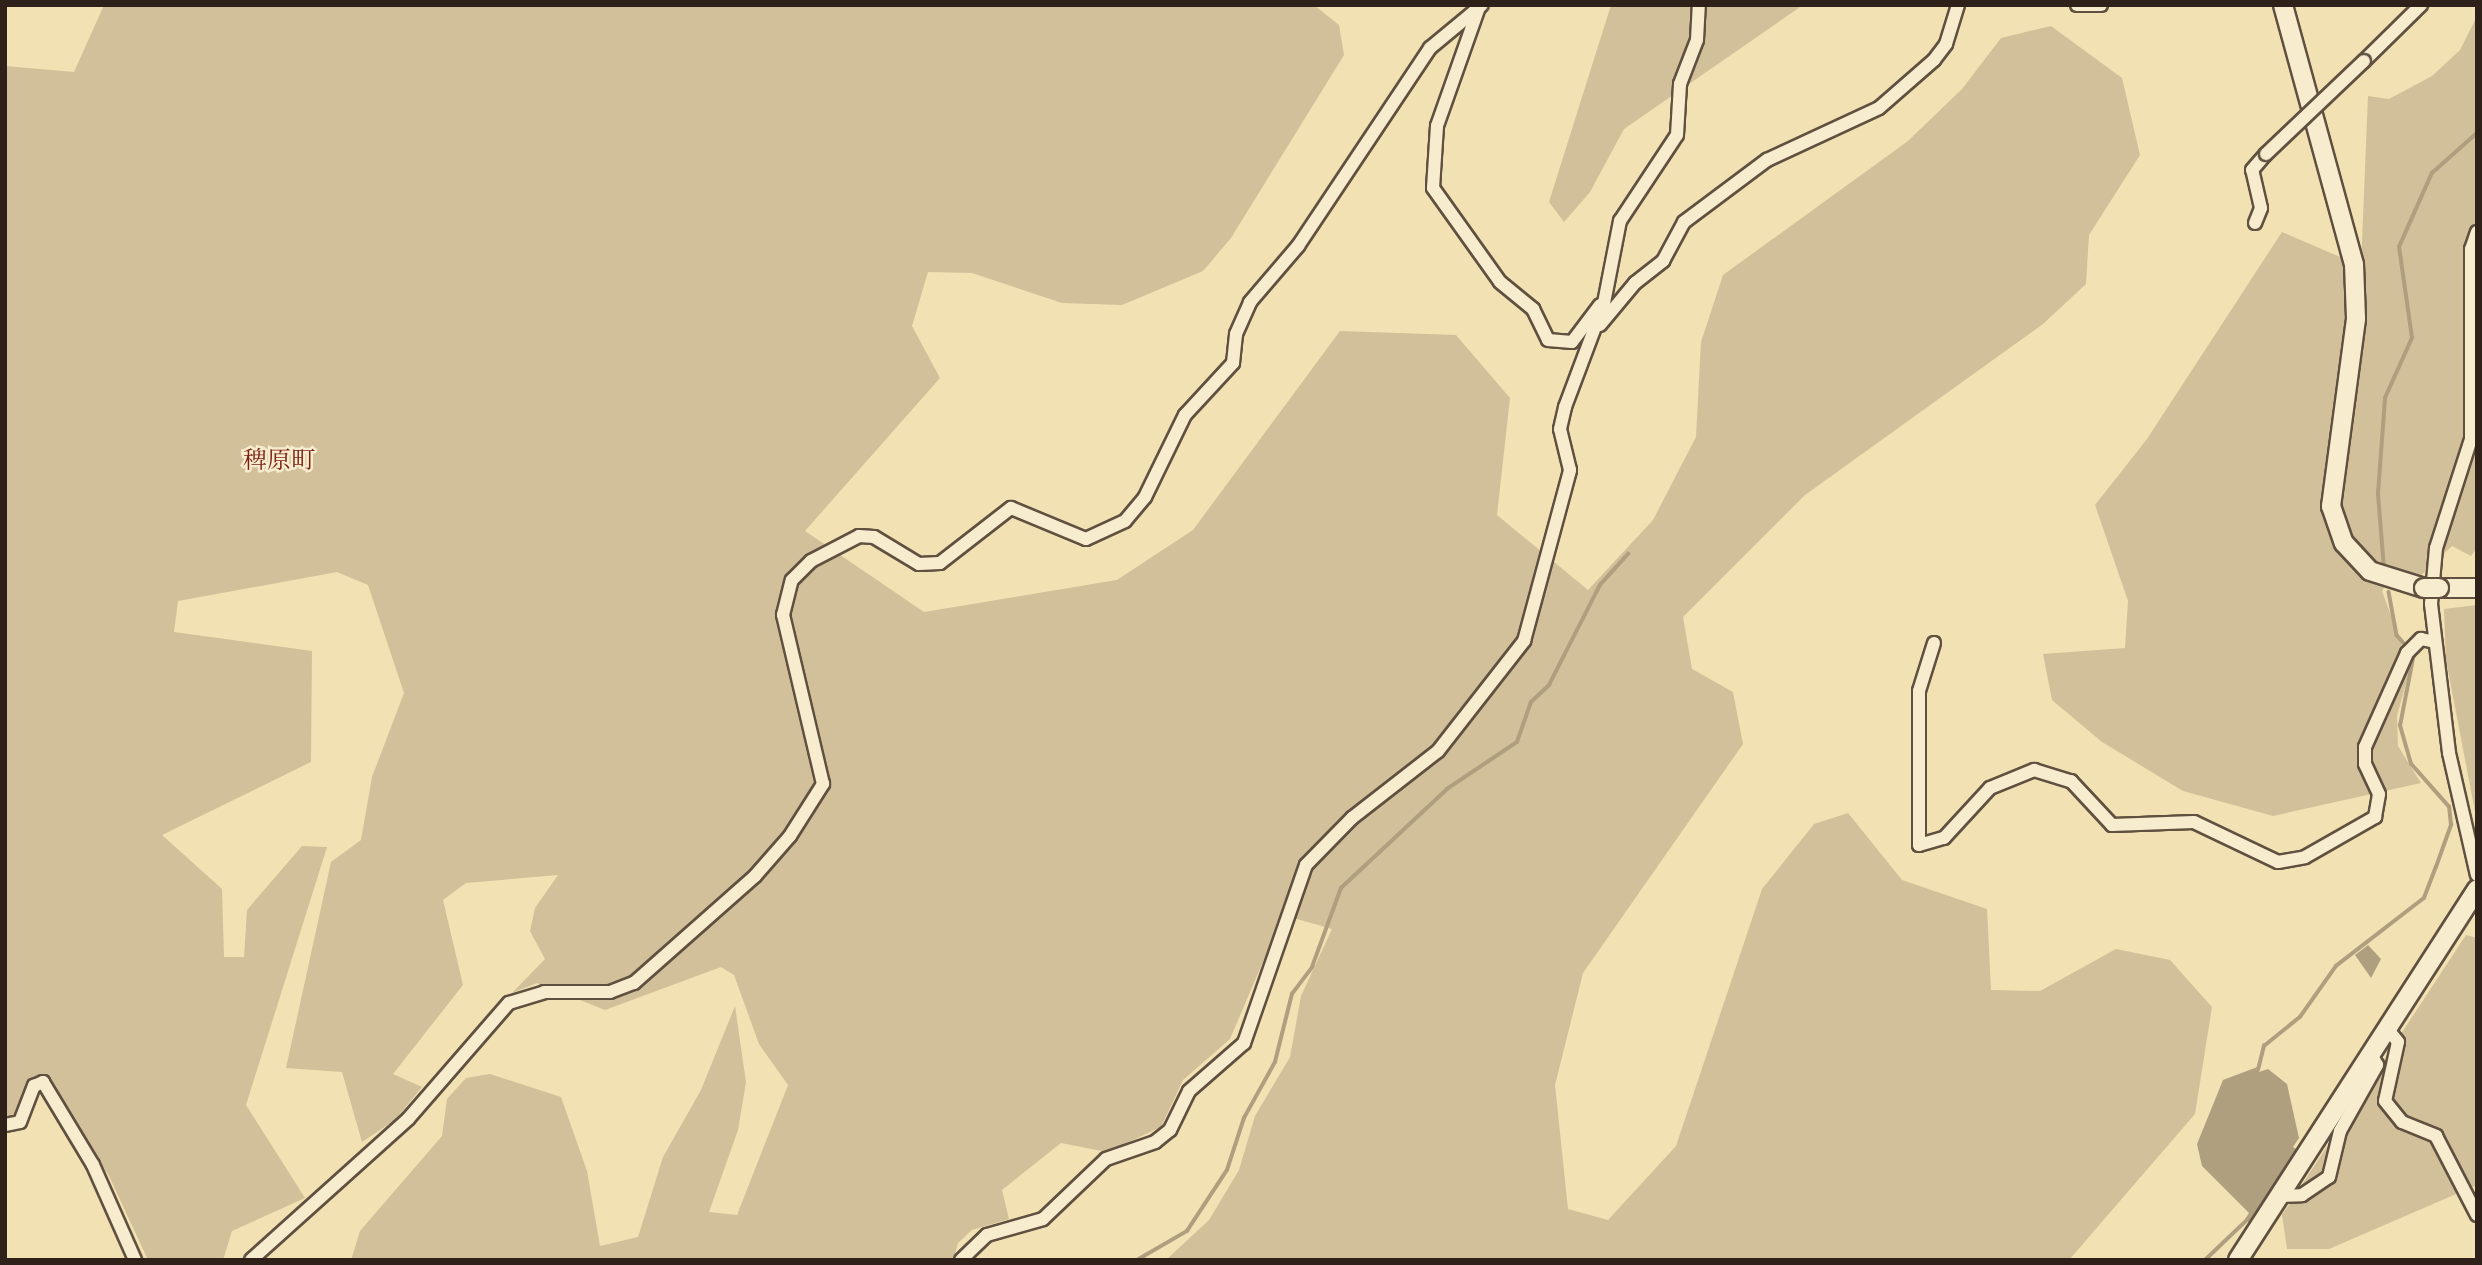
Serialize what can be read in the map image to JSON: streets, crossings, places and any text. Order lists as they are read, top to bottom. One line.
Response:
{"districts":["稗原町"]}
